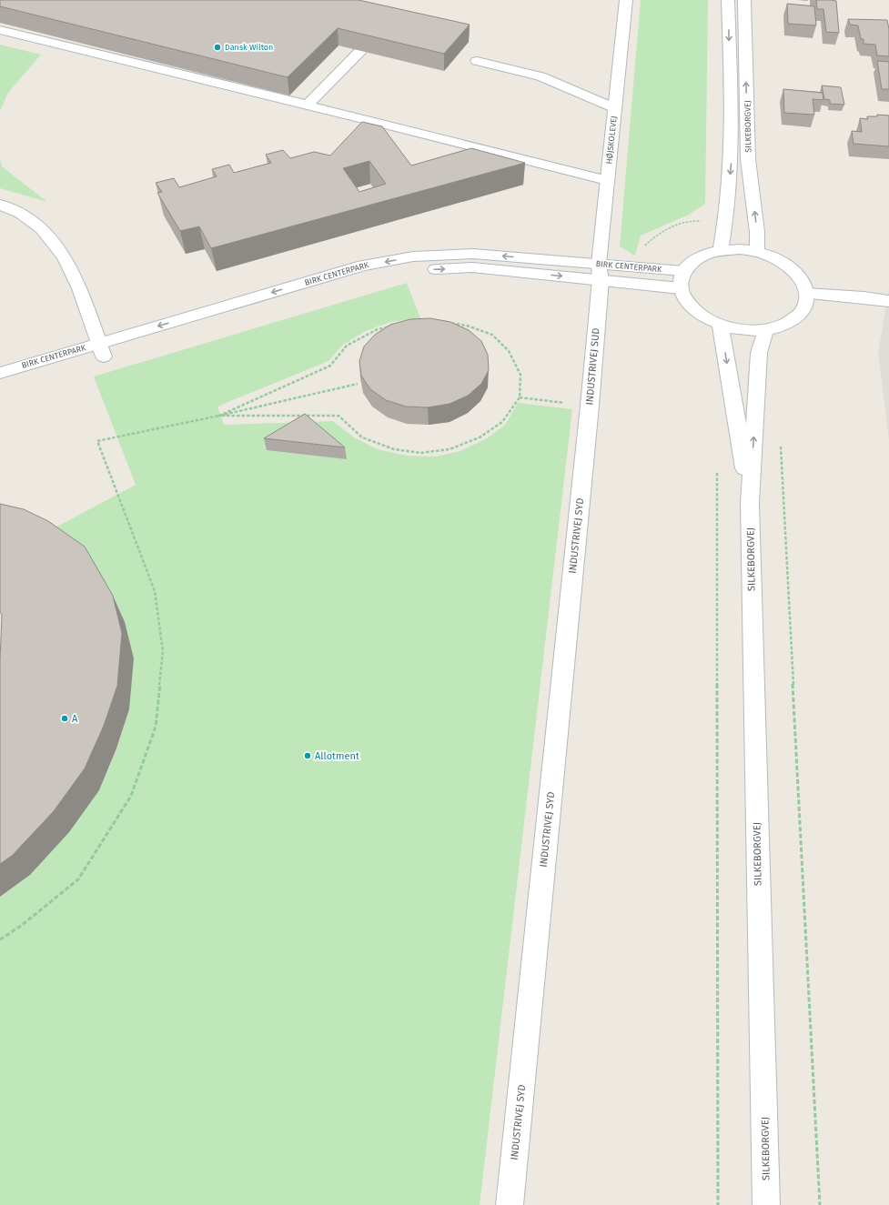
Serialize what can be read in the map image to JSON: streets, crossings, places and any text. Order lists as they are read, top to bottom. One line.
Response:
{"streets":{"main road":["SILKEBORGVEJ","HØJSKOLEVEJ","BIRK CENTERPARK","INDUSTRIVEJ SUD","INDUSTRIVEJ SYD"]},"crossings":[["SILKEBORGVEJ","BIRK CENTERPARK"],["HØJSKOLEVEJ","BIRK CENTERPARK"],["HØJSKOLEVEJ","INDUSTRIVEJ SUD"],["BIRK CENTERPARK","INDUSTRIVEJ SUD"],["INDUSTRIVEJ SUD","INDUSTRIVEJ SYD"]],"places":["Dansk Wilton","A","Allotment"]}
